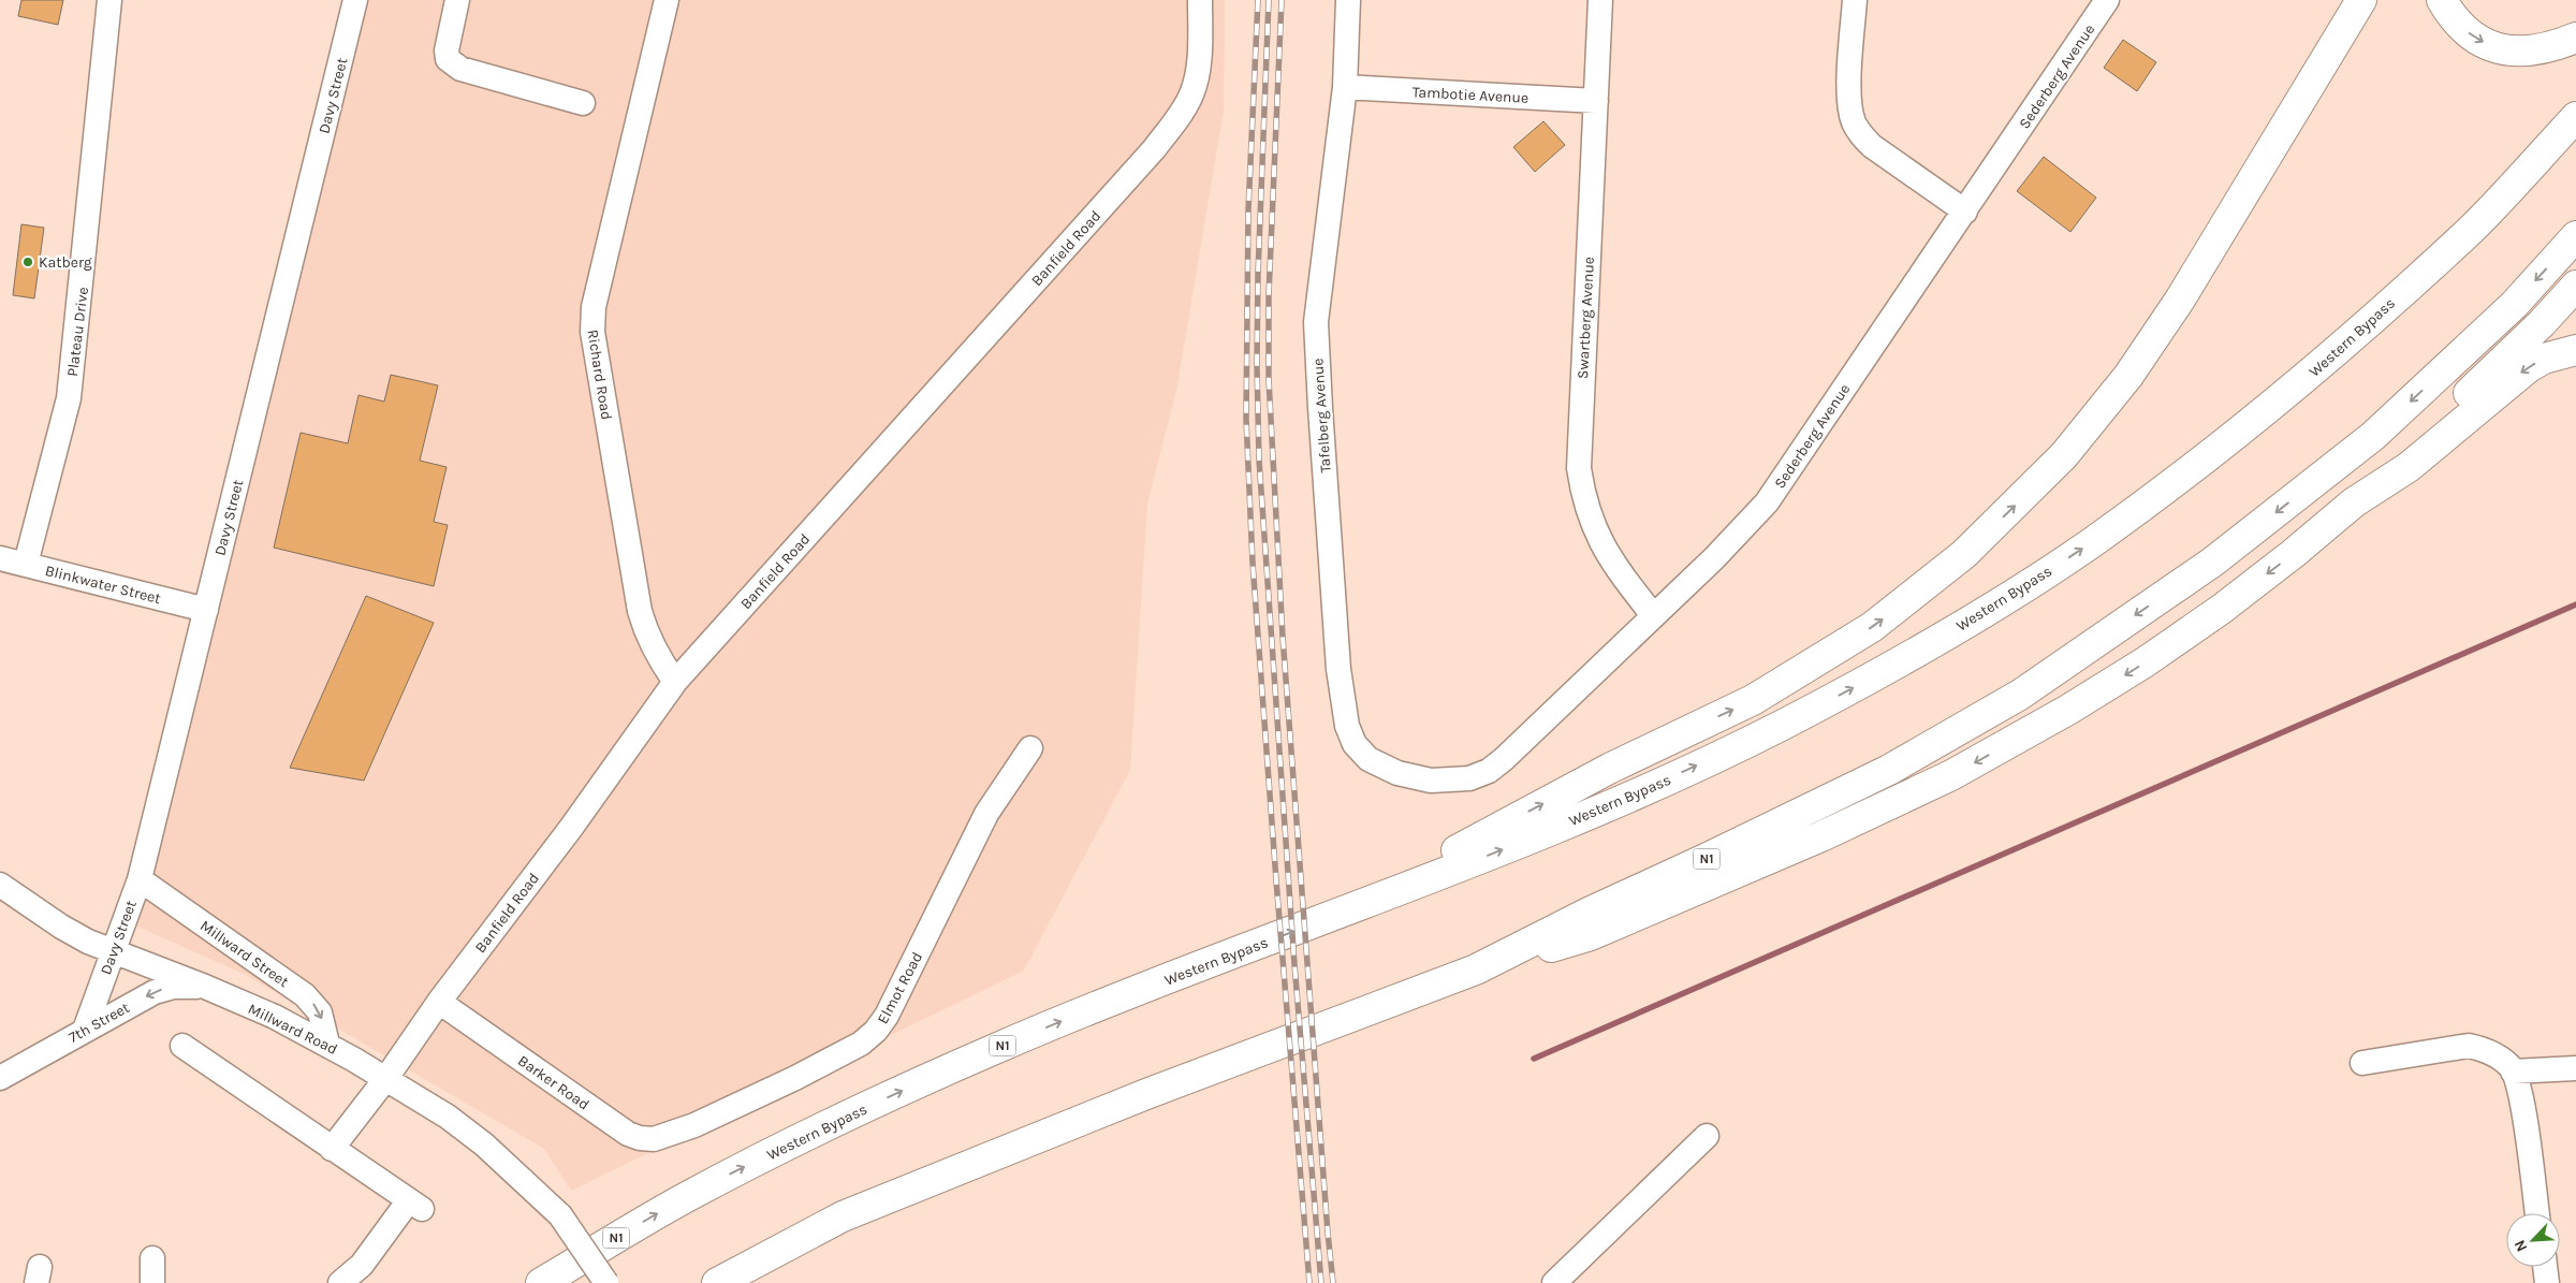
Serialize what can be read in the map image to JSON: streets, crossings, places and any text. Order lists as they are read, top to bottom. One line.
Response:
{"streets":{"highway":["Western Bypass","N1"],"street":["Sederberg Avenue","Tambotie Avenue","Davy Street","Banfield Road","Swartberg Avenue","Plateau Drive","Richard Road","Tafelberg Avenue","Blinkwater Street","Millward Street","Elmot Road","7th Street","Millward Road","Barker Road"]},"crossings":[["Sederberg Avenue","Swartberg Avenue"],["Sederberg Avenue","Tafelberg Avenue"],["Tambotie Avenue","Swartberg Avenue"],["Tambotie Avenue","Tafelberg Avenue"],["Davy Street","Blinkwater Street"],["Davy Street","Millward Street"],["Davy Street","7th Street"],["Davy Street","Millward Road"],["Banfield Road","Richard Road"],["Banfield Road","Millward Road"],["Banfield Road","Barker Road"],["Plateau Drive","Blinkwater Street"],["Millward Street","Millward Road"],["Elmot Road","Barker Road"],["7th Street","Millward Road"]],"one_way":["Millward Street","7th Street"],"places":["Katberg"],"north":"bottom left"}
